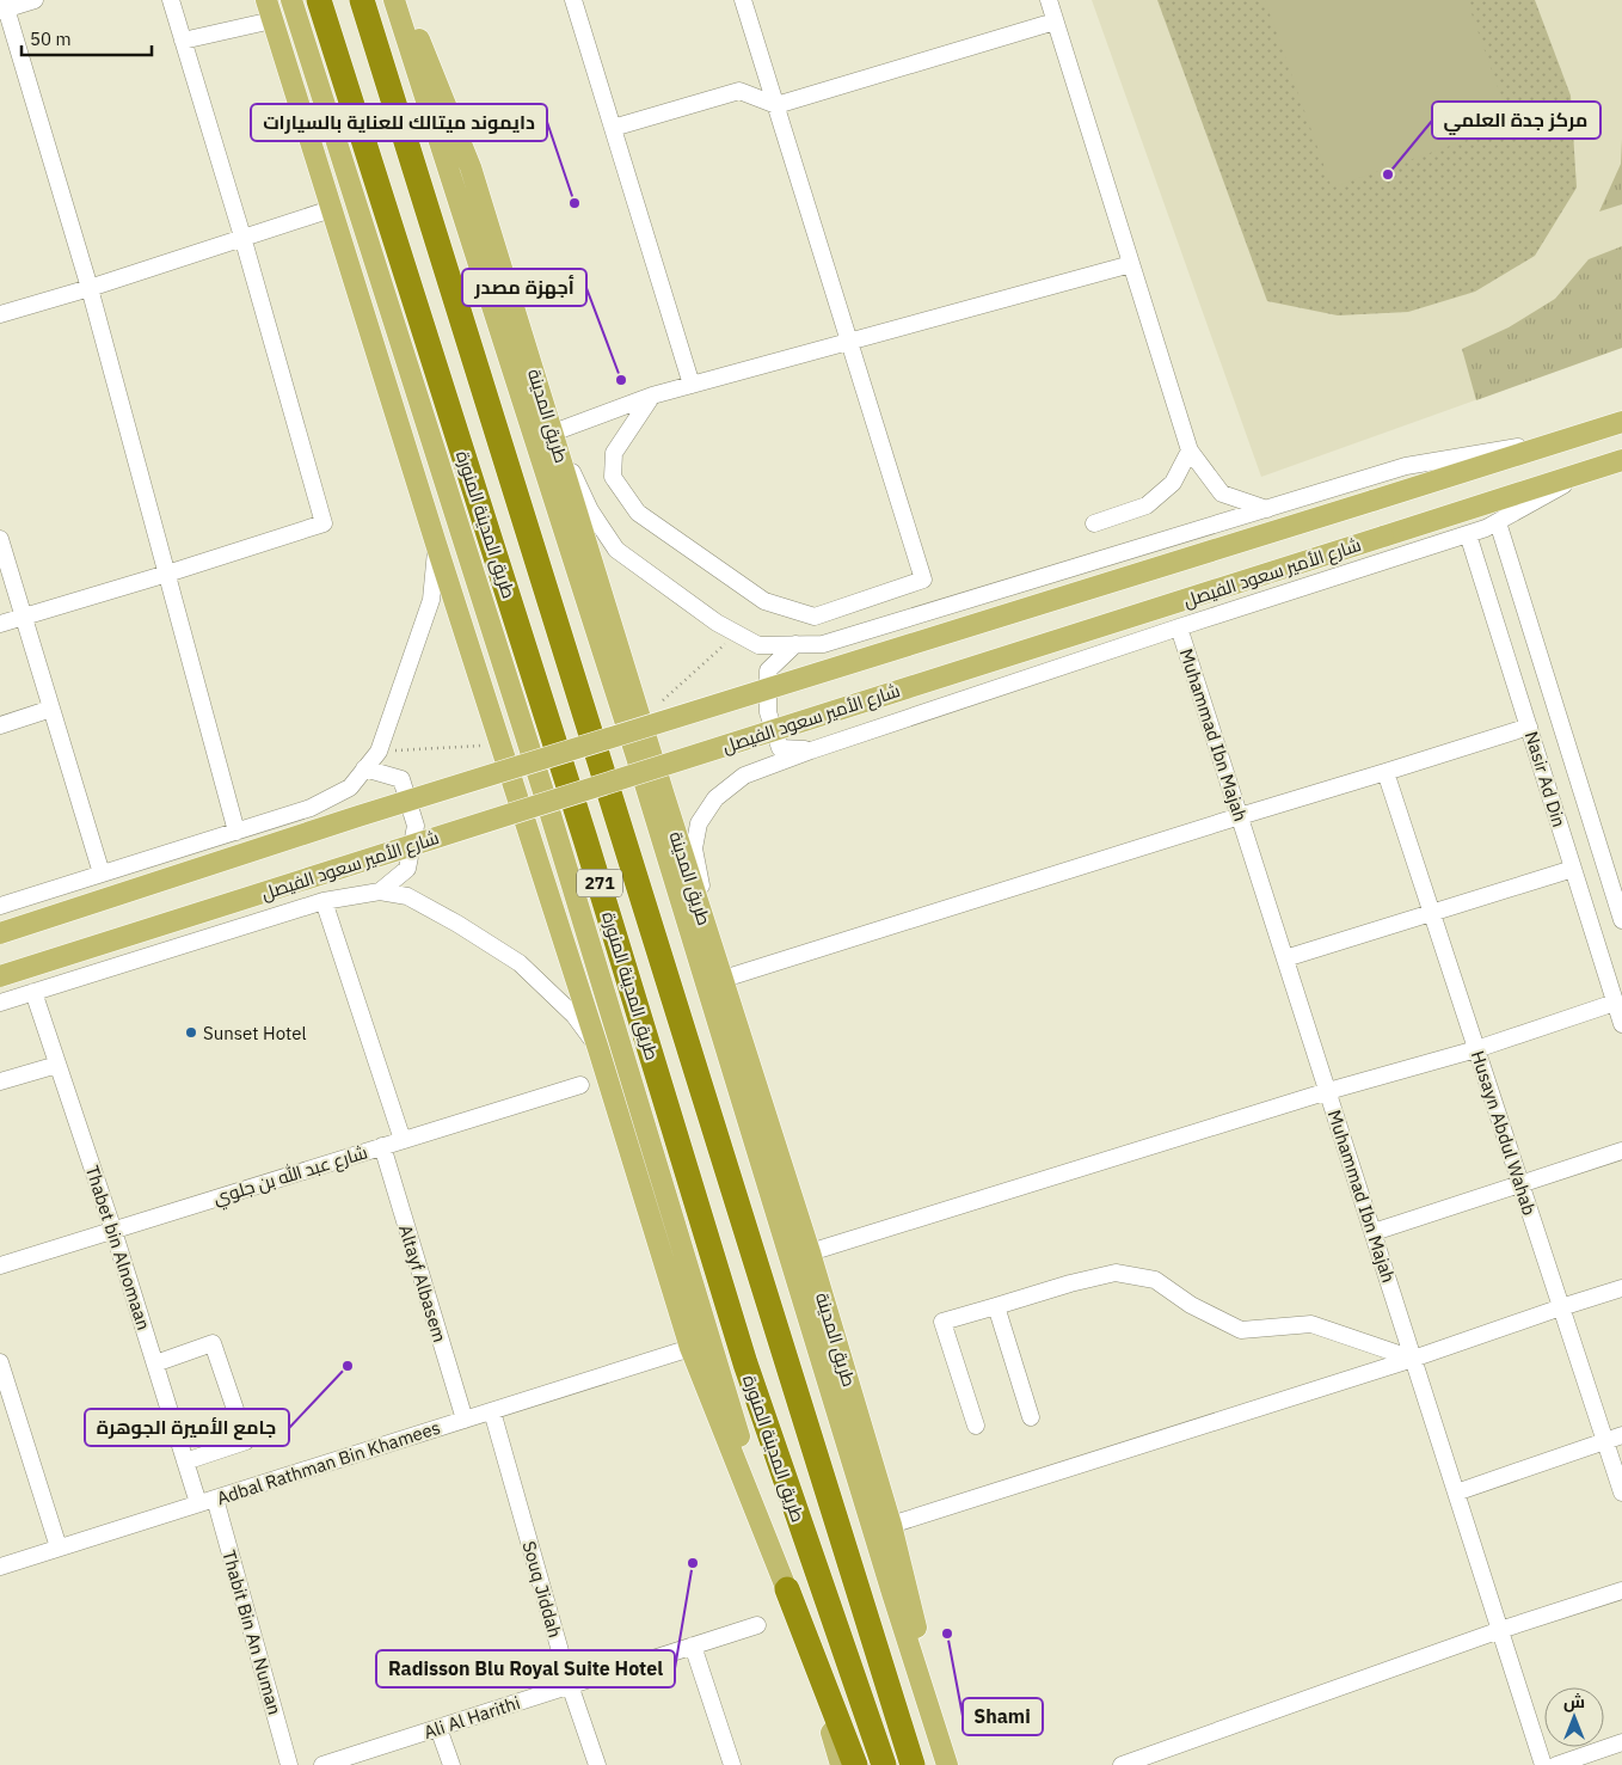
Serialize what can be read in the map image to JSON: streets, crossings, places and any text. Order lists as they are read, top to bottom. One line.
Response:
{"streets":{"highway":["طريق المدينة المنورة","271"],"main road":["طريق المدينة","شارع الأمير سعود الفيصل"],"street":["Muhammad Ibn Majah","Nasir Ad Din","Husayn Abdul Wahab","شارع عبد الله بن جلوي","Thabet bin Alnomaan","Altayf Albasem","Adbal Rathman Bin Khamees","Souq Jiddah","Thabit Bin An Numan","Ali Al Harithi"]},"crossings":[["طريق المدينة","شارع الأمير سعود الفيصل"],["شارع عبد الله بن جلوي","Thabet bin Alnomaan"],["شارع عبد الله بن جلوي","Altayf Albasem"],["Thabet bin Alnomaan","Adbal Rathman Bin Khamees"],["Thabet bin Alnomaan","Thabit Bin An Numan"],["Altayf Albasem","Adbal Rathman Bin Khamees"],["Adbal Rathman Bin Khamees","Souq Jiddah"],["Adbal Rathman Bin Khamees","Thabit Bin An Numan"],["Souq Jiddah","Ali Al Harithi"]],"places":["مركز جدة العلمي","دايموند ميتالك للعناية بالسيارات","أجهزة مصدر","Sunset Hotel","جامع الأميرة الجوهرة","Radisson Blu Royal Suite Hotel","Shami"],"scale_bar":"50 m","north":"top"}
